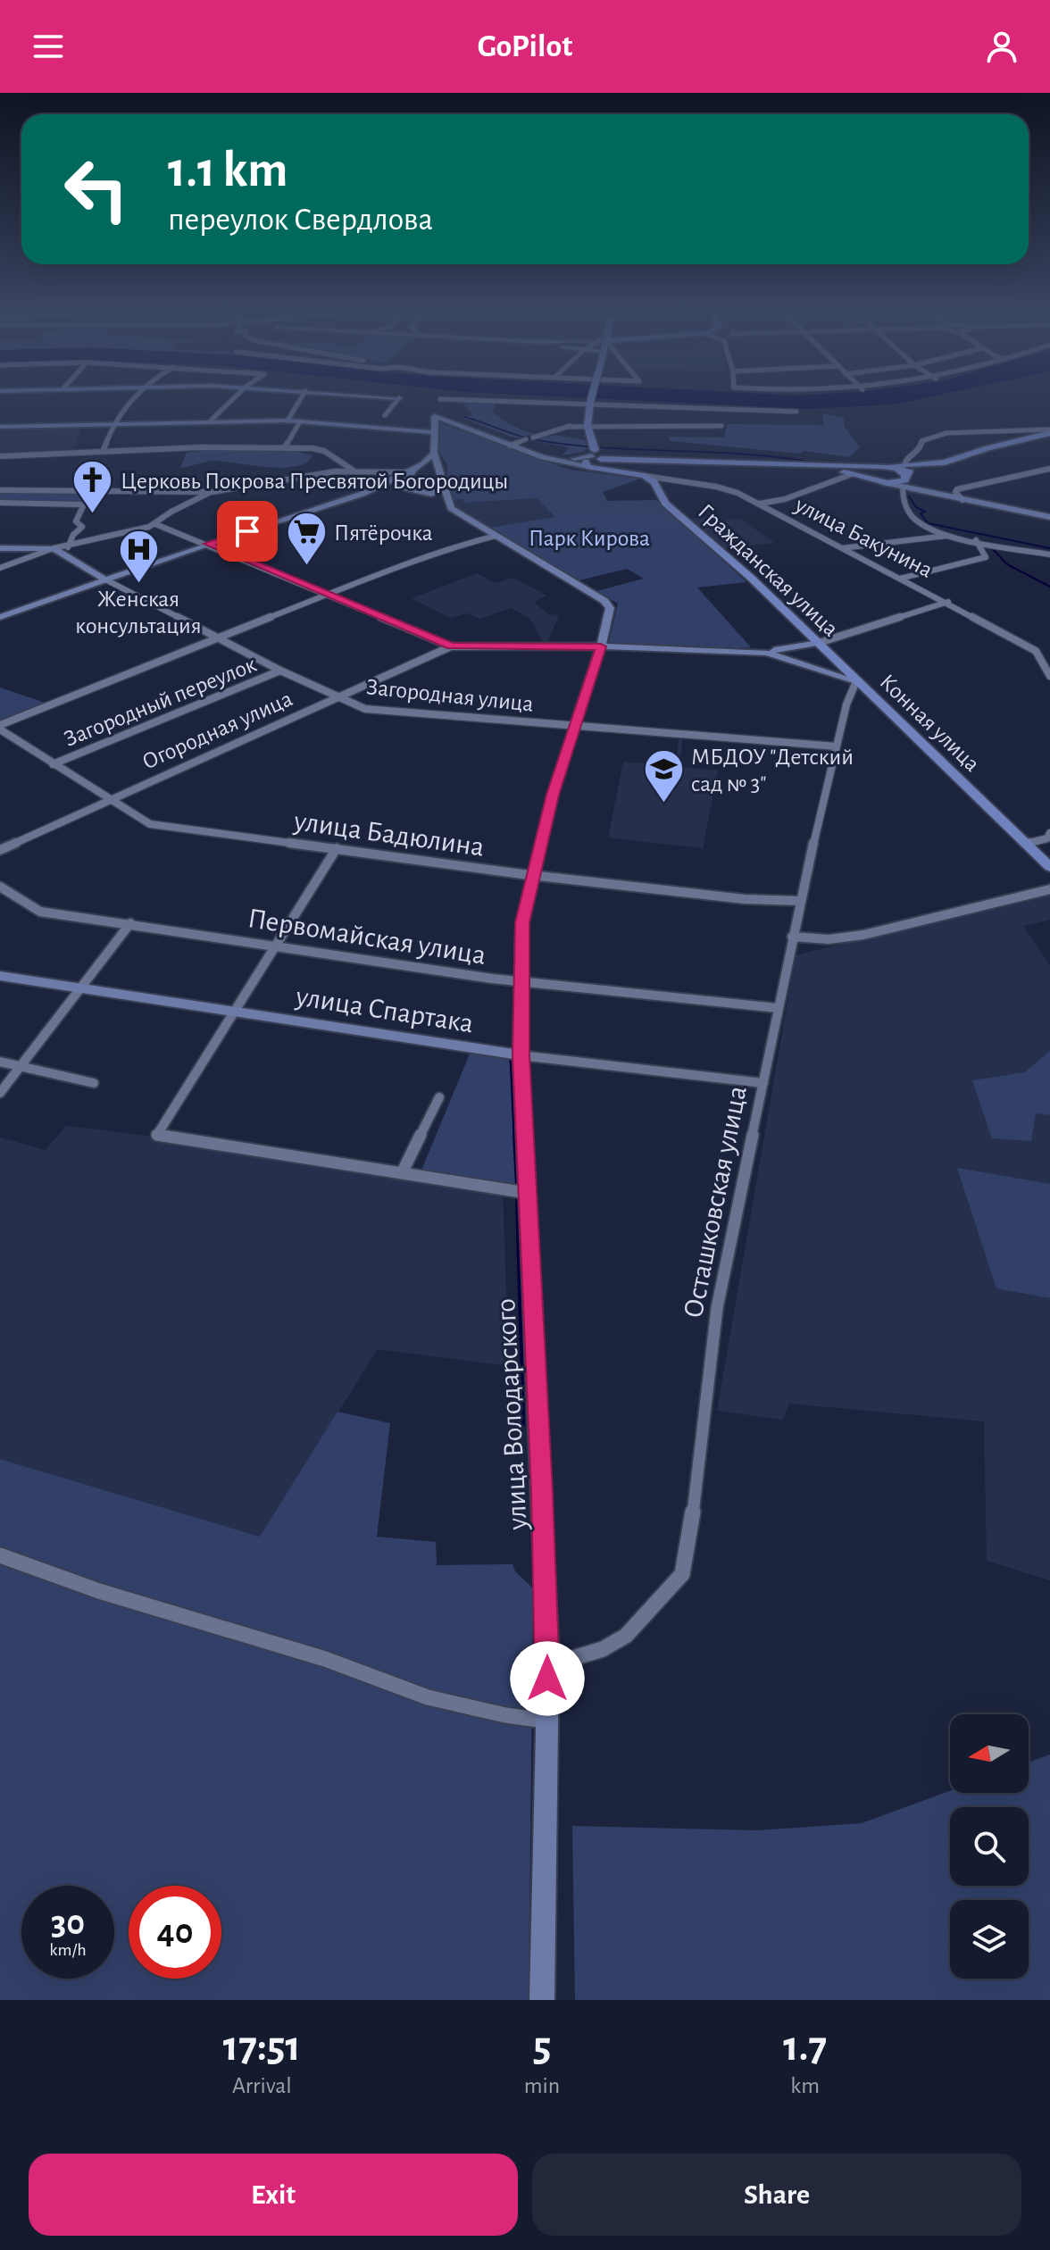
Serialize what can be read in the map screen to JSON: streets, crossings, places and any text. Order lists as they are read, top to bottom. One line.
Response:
{"streets":{"main road":["Гражданская улица","Конная улица"],"street":["улица Бакунина","Загородная улица","Загородный переулок","Огородная улица","улица Бадюлина","Первомайская улица","улица Спартака","Осташковская улица","улица Володарского"]},"crossings":[["улица Бакунина","Гражданская улица"],["Гражданская улица","Конная улица"],["Гражданская улица","Осташковская улица"],["Загородная улица","Загородный переулок"],["Загородная улица","Огородная улица"],["Загородная улица","Осташковская улица"],["Загородная улица","улица Володарского"],["Загородный переулок","улица Бадюлина"],["Конная улица","Осташковская улица"],["Огородная улица","улица Бадюлина"],["улица Бадюлина","Осташковская улица"],["улица Бадюлина","улица Володарского"],["Первомайская улица","Осташковская улица"],["Первомайская улица","улица Володарского"],["улица Спартака","Осташковская улица"],["улица Спартака","улица Володарского"],["Осташковская улица","улица Володарского"]],"parks":["Парк Кирова"],"places":{"church":["Церковь Покрова Пресвятой Богородицы"],"supermarket":["Пятёрочка"],"hospital":["Женская консультация"],"school or university":["МБДОУ \"Детский сад № 3\""]},"north":"left","page":{"header":"GoPilot","turn":["1.1 km","переулок Свердлова"],"speed":"30 km/h","limit":"40","eta":["17:51","Arrival","5","min","1.7","km"],"buttons":["Exit","Share"]}}
